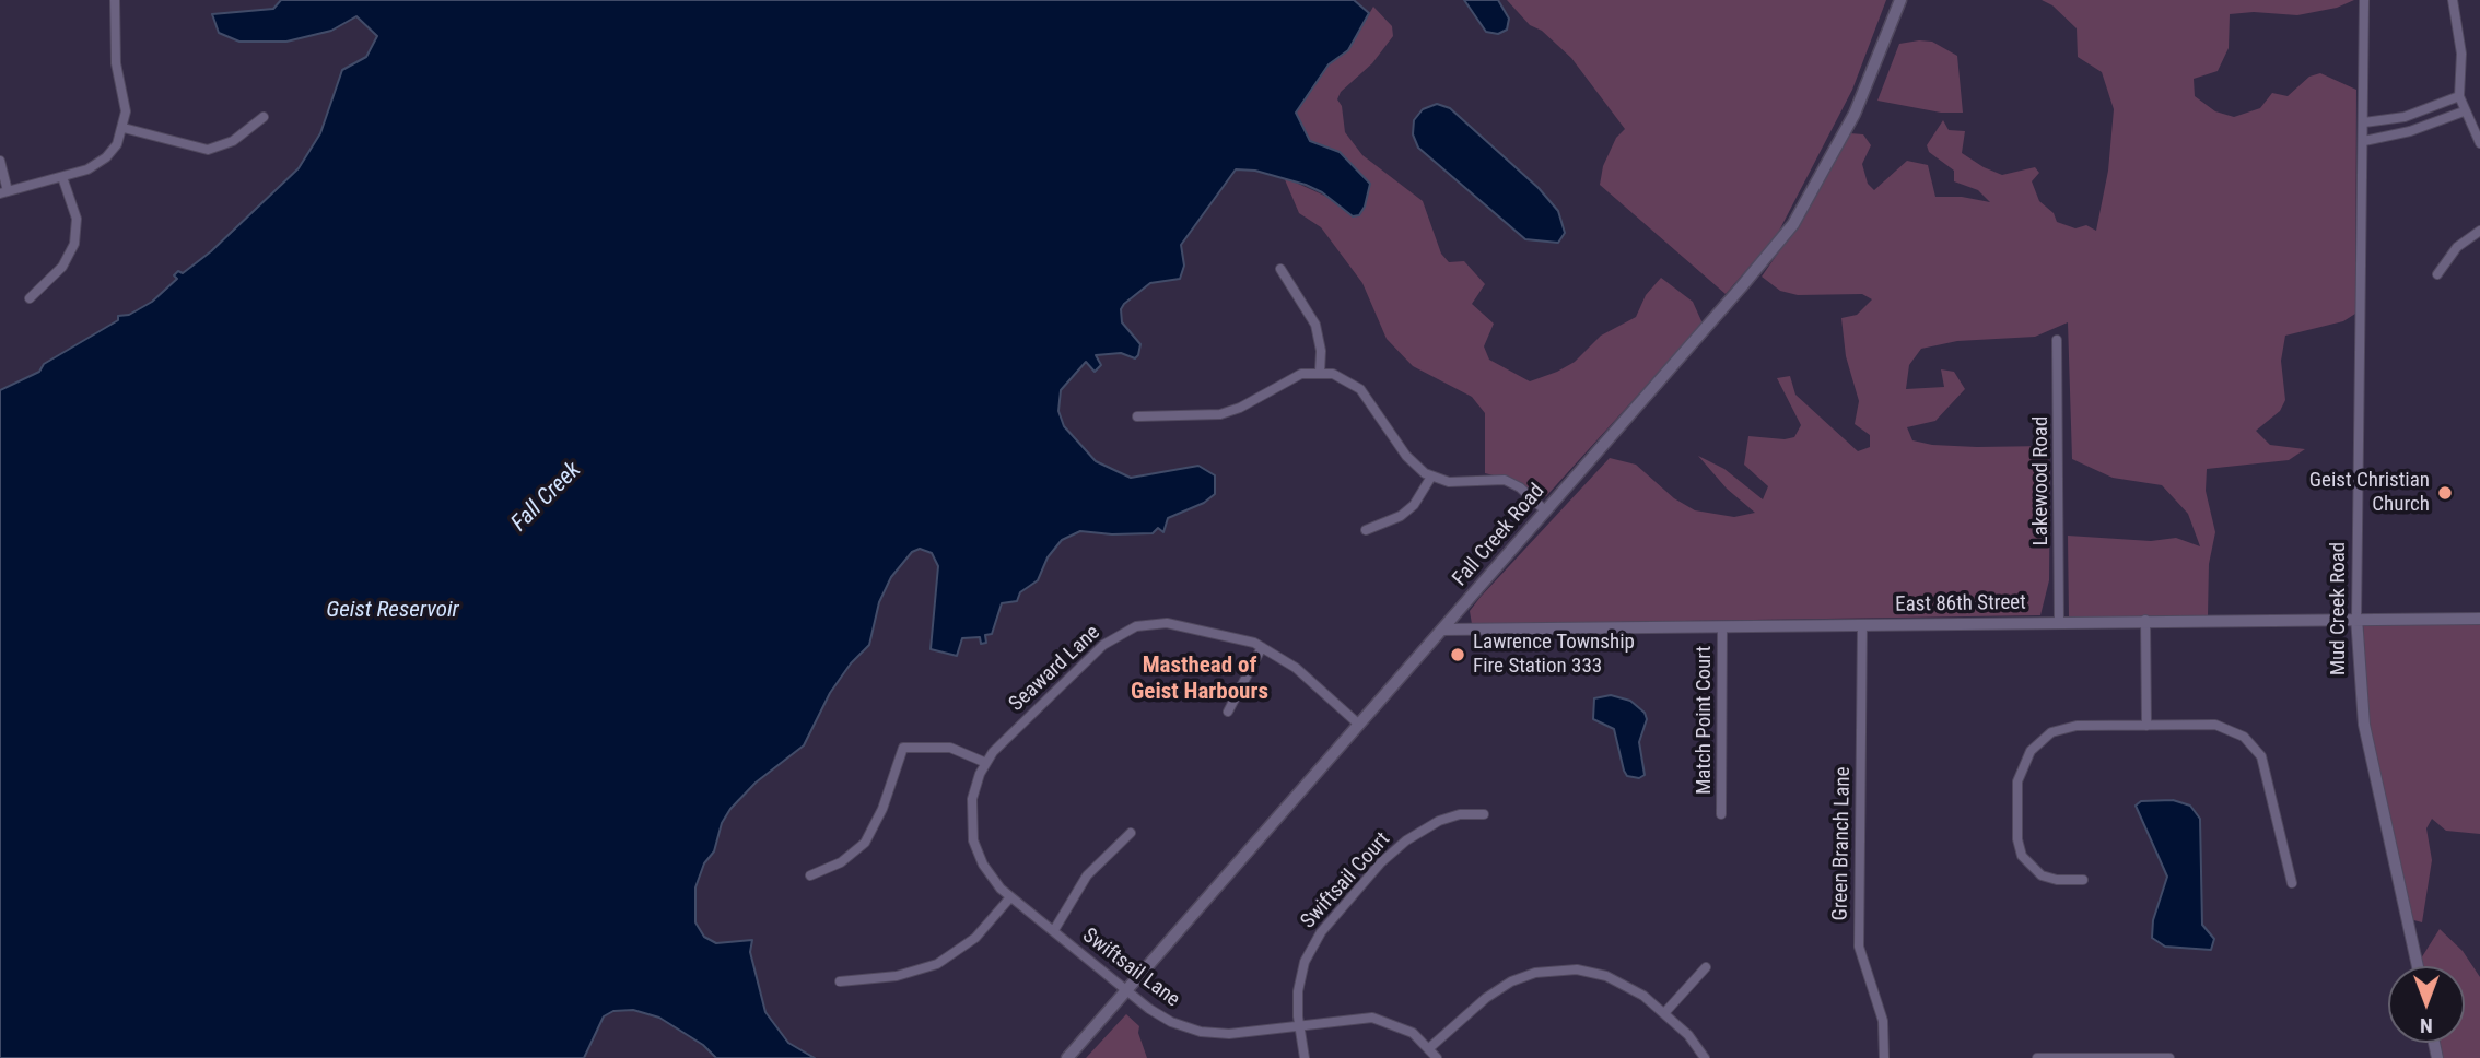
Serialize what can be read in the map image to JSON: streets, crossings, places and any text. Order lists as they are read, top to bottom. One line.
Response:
{"streets":{"main road":["Fall Creek Road"],"street":["Lakewood Road","East 86th Street","Mud Creek Road","Seaward Lane","Match Point Court","Green Branch Lane","Swiftsail Court","Swiftsail Lane"]},"crossings":[["Lakewood Road","East 86th Street"],["Fall Creek Road","East 86th Street"],["Fall Creek Road","Seaward Lane"],["Fall Creek Road","Swiftsail Lane"],["East 86th Street","Mud Creek Road"],["East 86th Street","Match Point Court"],["East 86th Street","Green Branch Lane"],["Seaward Lane","Swiftsail Lane"],["Swiftsail Court","Swiftsail Lane"]],"districts":["Masthead of Geist Harbours"],"water":["Fall Creek","Geist Reservoir"],"places":["Geist Christian Church","Lawrence Township Fire Station 333"],"north":"bottom"}
